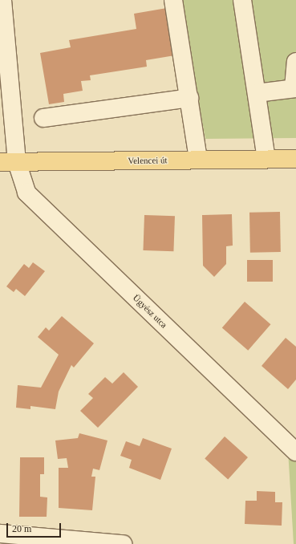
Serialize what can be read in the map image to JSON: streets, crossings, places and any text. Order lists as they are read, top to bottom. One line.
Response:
{"streets":{"main road":["Velencei út"],"street":["Ügyész utca"]},"crossings":[["Velencei út","Ügyész utca"]],"scale_bar":"20 m"}
